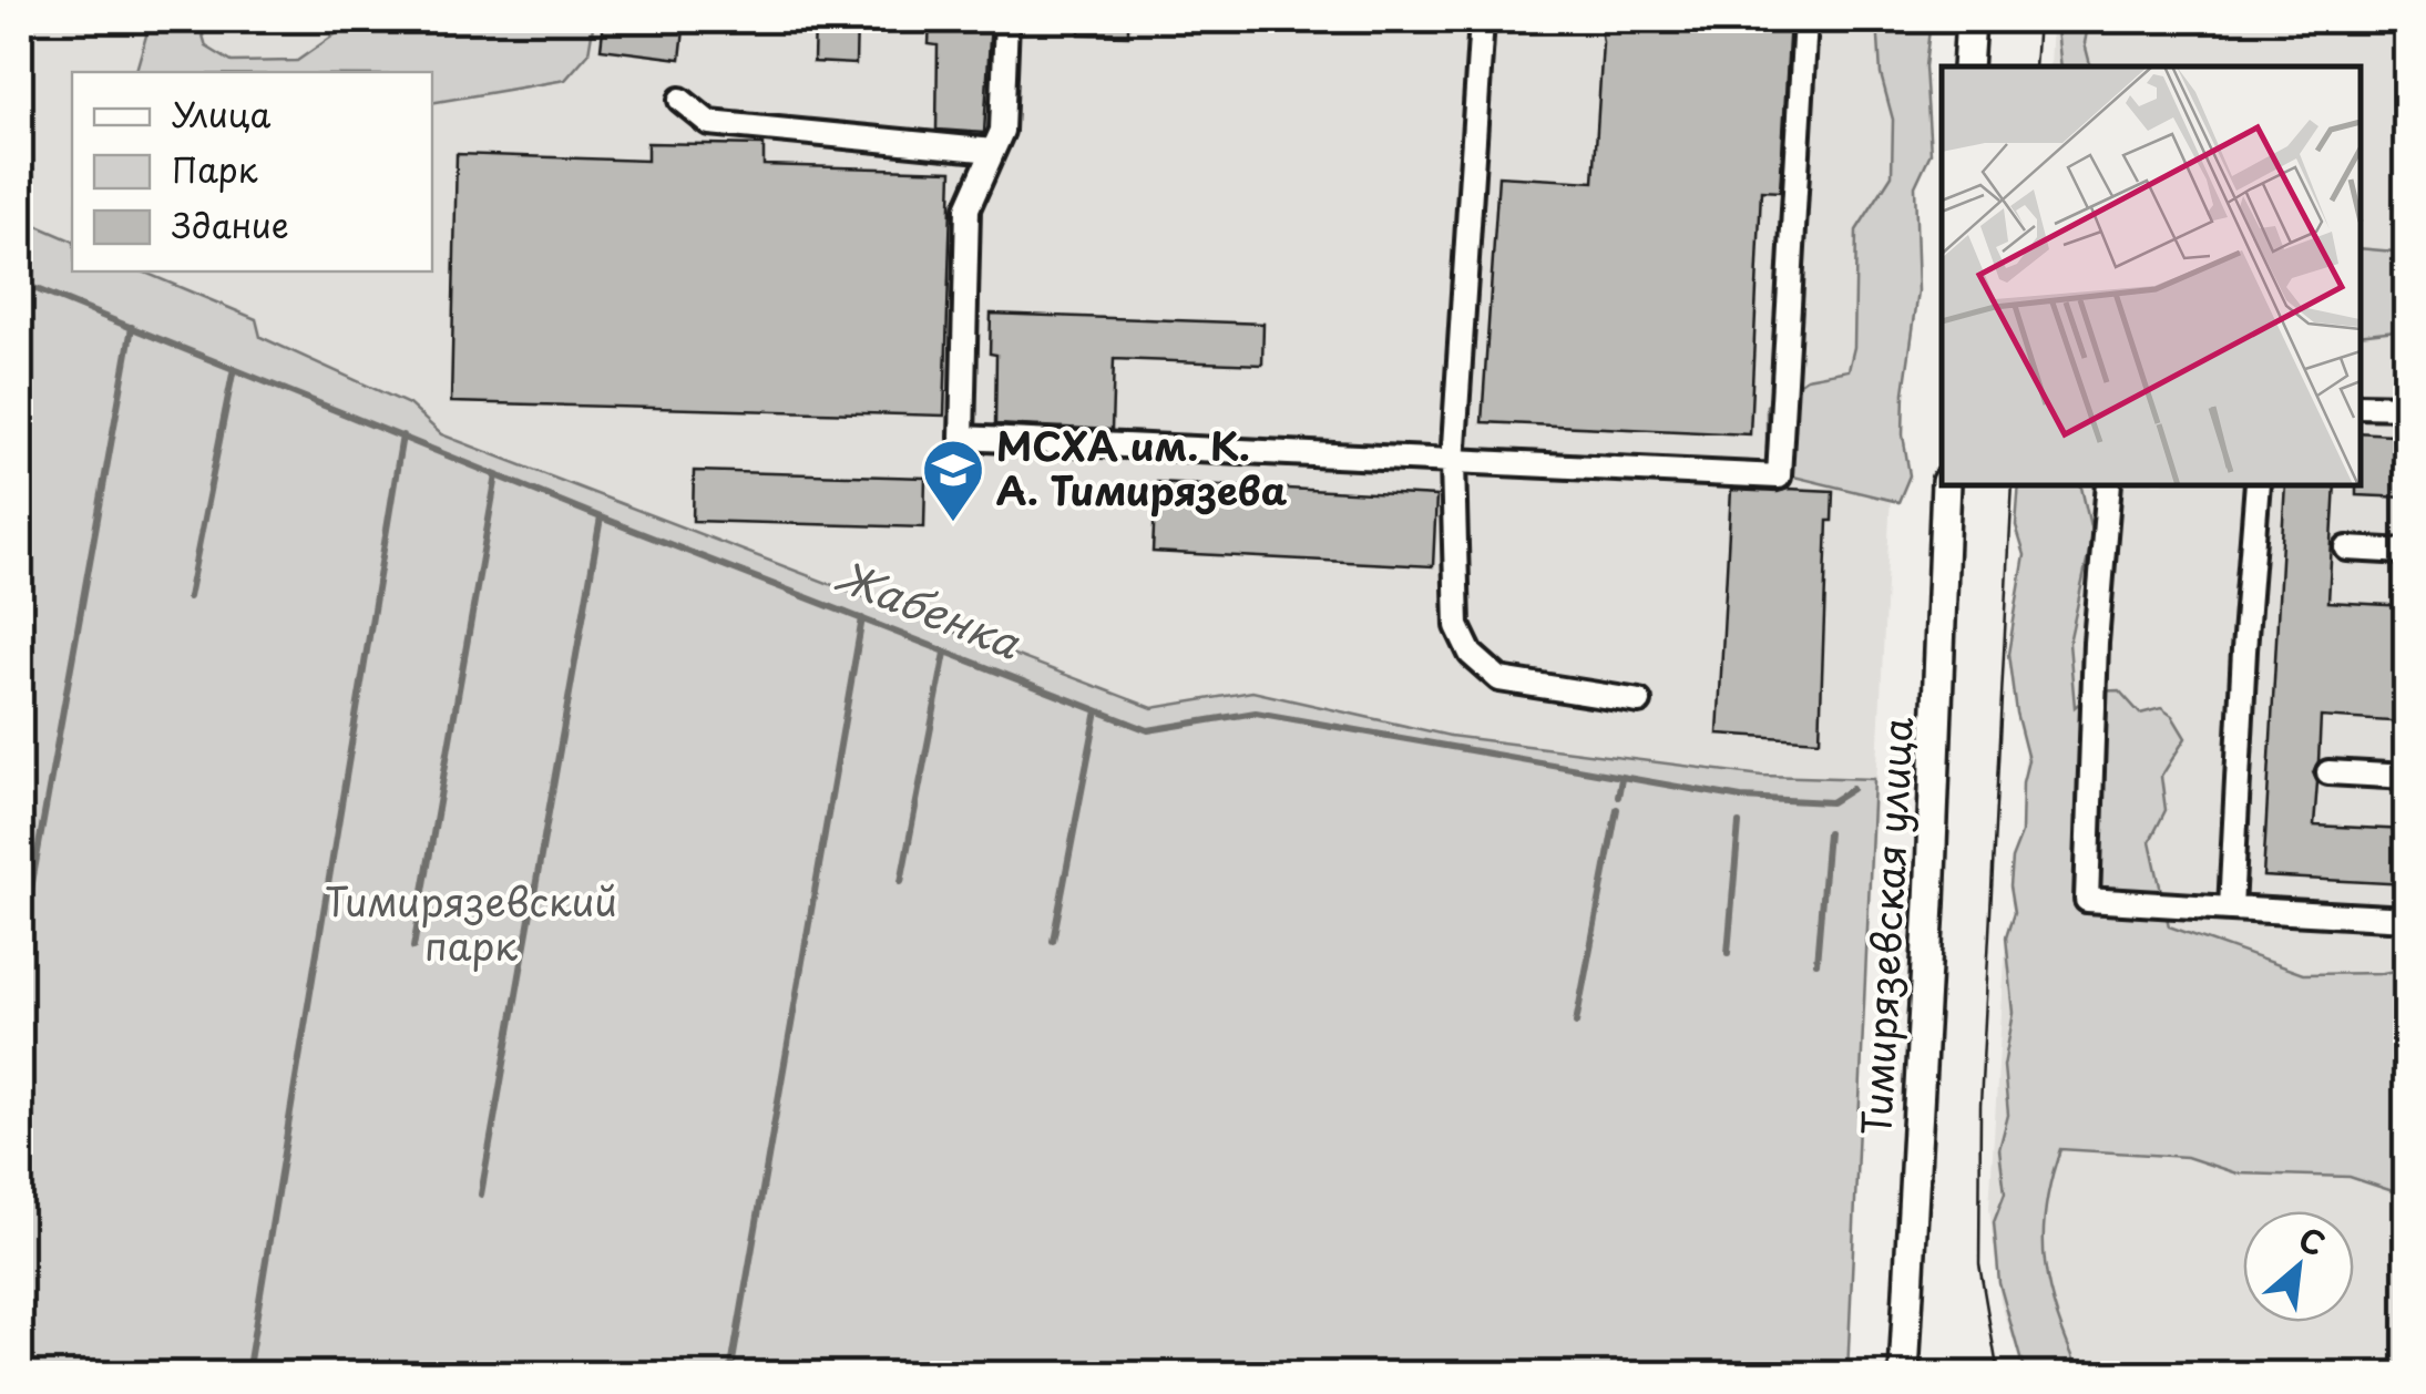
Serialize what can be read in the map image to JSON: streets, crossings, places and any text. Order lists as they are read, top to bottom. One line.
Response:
{"streets":{"main road":["Тимирязевская улица"]},"water":["Жабенка"],"parks":["Тимирязевский парк"],"places":{"school or university":["МСХА им. К. А. Тимирязева"]},"legend":["Улица","Парк","Здание"],"north":"top right"}
